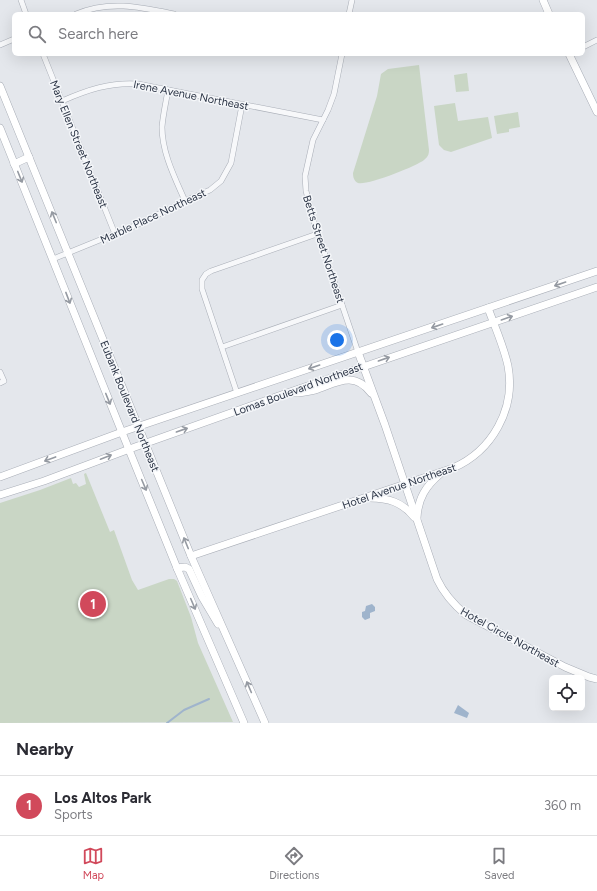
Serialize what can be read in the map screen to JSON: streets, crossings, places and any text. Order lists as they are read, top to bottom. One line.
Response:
{"streets":{"main road":["Lomas Boulevard Northeast","Eubank Boulevard Northeast","Hotel Avenue Northeast","Hotel Circle Northeast"],"street":["Irene Avenue Northeast","Mary Ellen Street Northeast","Marble Place Northeast","Betts Street Northeast"]},"crossings":[["Irene Avenue Northeast","Mary Ellen Street Northeast"],["Irene Avenue Northeast","Marble Place Northeast"],["Irene Avenue Northeast","Betts Street Northeast"],["Mary Ellen Street Northeast","Marble Place Northeast"],["Marble Place Northeast","Eubank Boulevard Northeast"],["Betts Street Northeast","Lomas Boulevard Northeast"],["Betts Street Northeast","Hotel Circle Northeast"],["Lomas Boulevard Northeast","Eubank Boulevard Northeast"],["Lomas Boulevard Northeast","Hotel Avenue Northeast"],["Lomas Boulevard Northeast","Hotel Circle Northeast"],["Eubank Boulevard Northeast","Hotel Avenue Northeast"],["Hotel Avenue Northeast","Hotel Circle Northeast"]],"page":{"search":"Search here","pins":"1","heading":"Nearby","list":[{"mark":"1","name":"Los Altos Park","note":"Sports","value":"360 m"}],"nav":["Map","Directions","Saved"]}}
